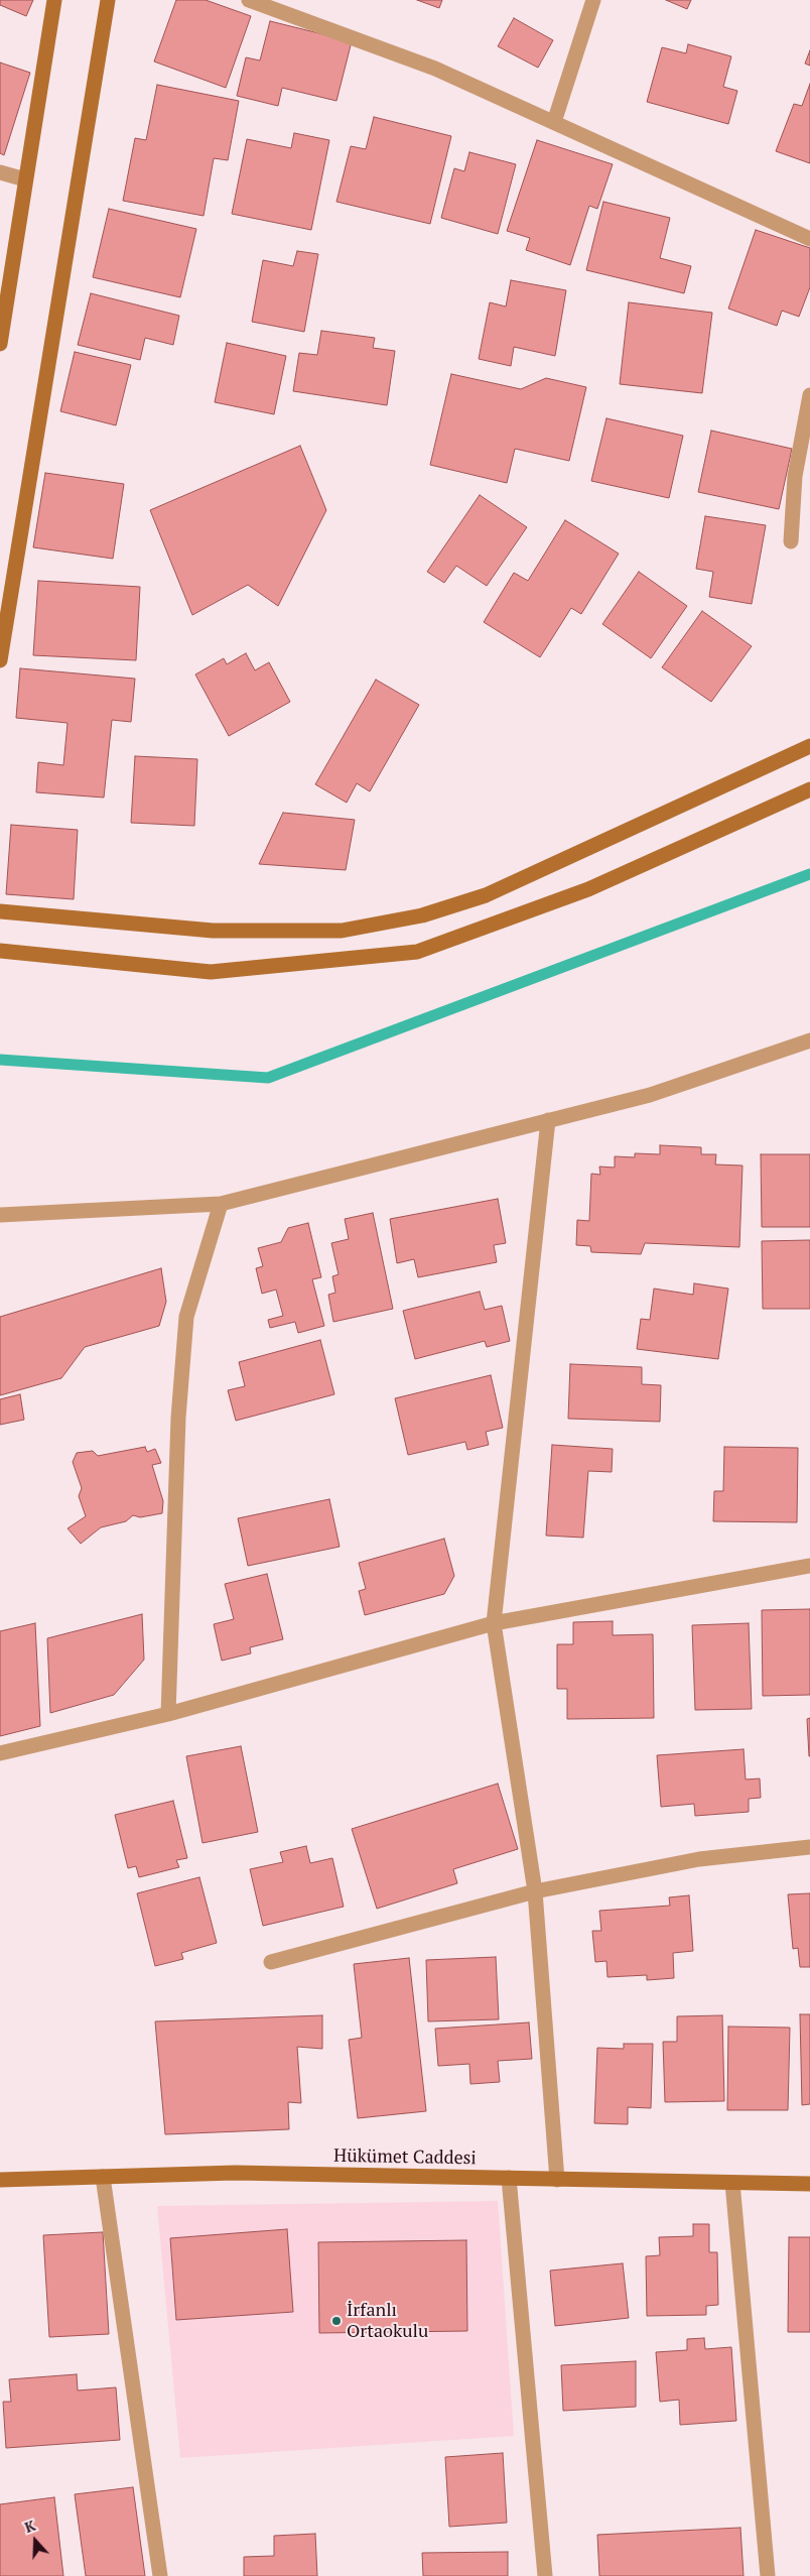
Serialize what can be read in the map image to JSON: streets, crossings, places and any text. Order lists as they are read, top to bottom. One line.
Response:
{"streets":{"street":["Hükümet Caddesi"]},"places":["İrfanlı Ortaokulu"],"north":"top"}
